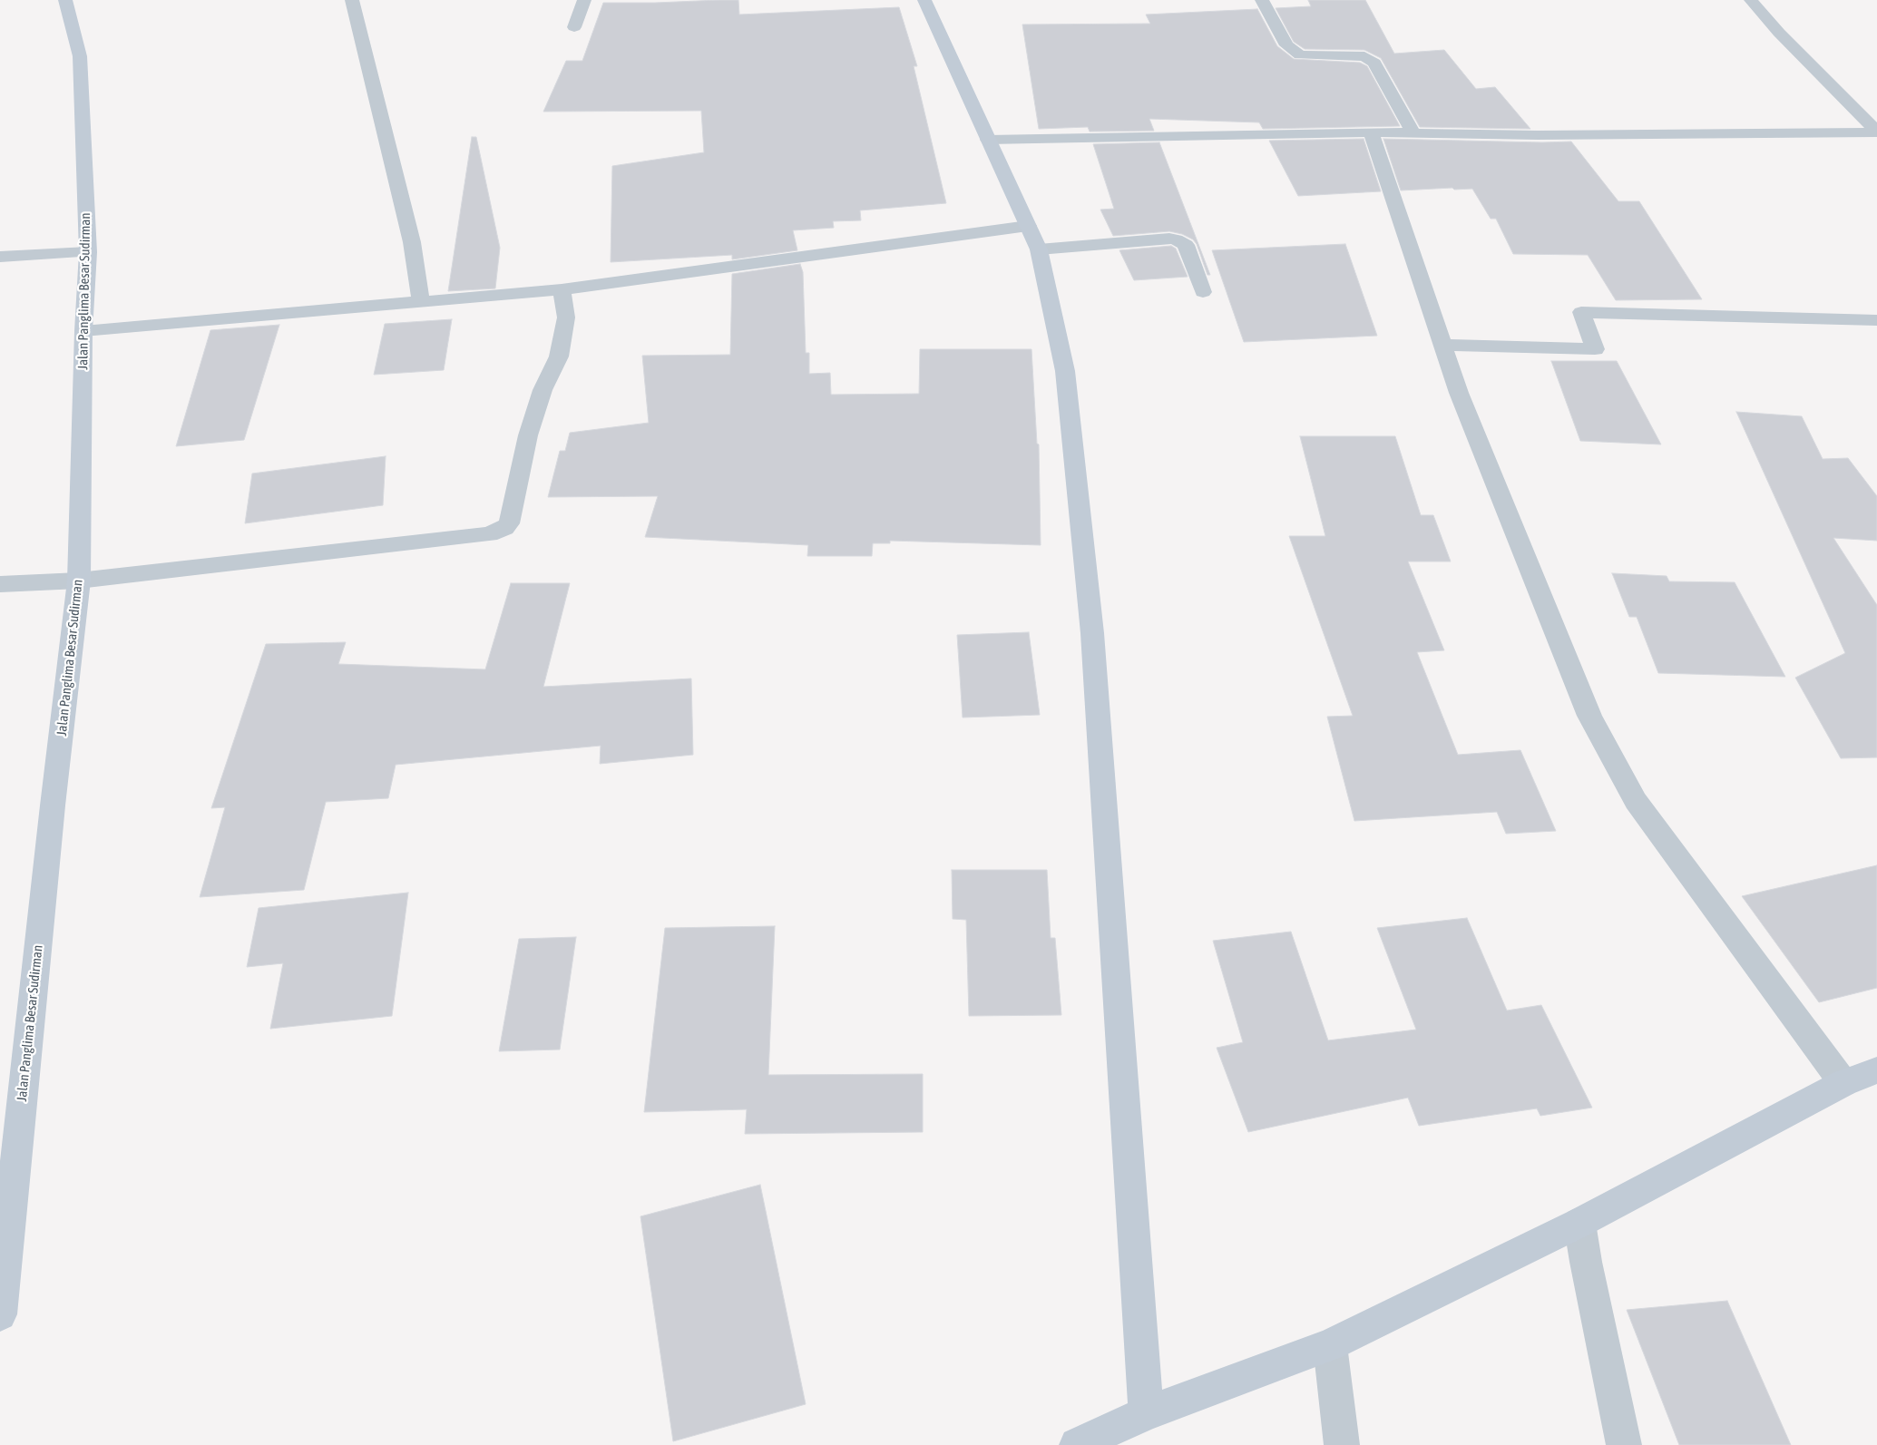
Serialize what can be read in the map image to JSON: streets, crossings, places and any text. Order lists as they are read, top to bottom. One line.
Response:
{"streets":{"street":["Jalan Panglima Besar Sudirman"]}}
